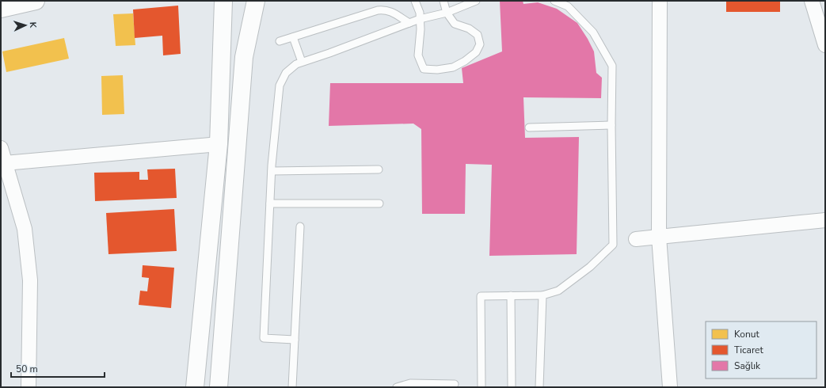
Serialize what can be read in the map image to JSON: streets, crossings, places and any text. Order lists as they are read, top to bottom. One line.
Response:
{"legend":["Konut","Ticaret","Sağlık"],"scale_bar":"50 m","north":"right"}
